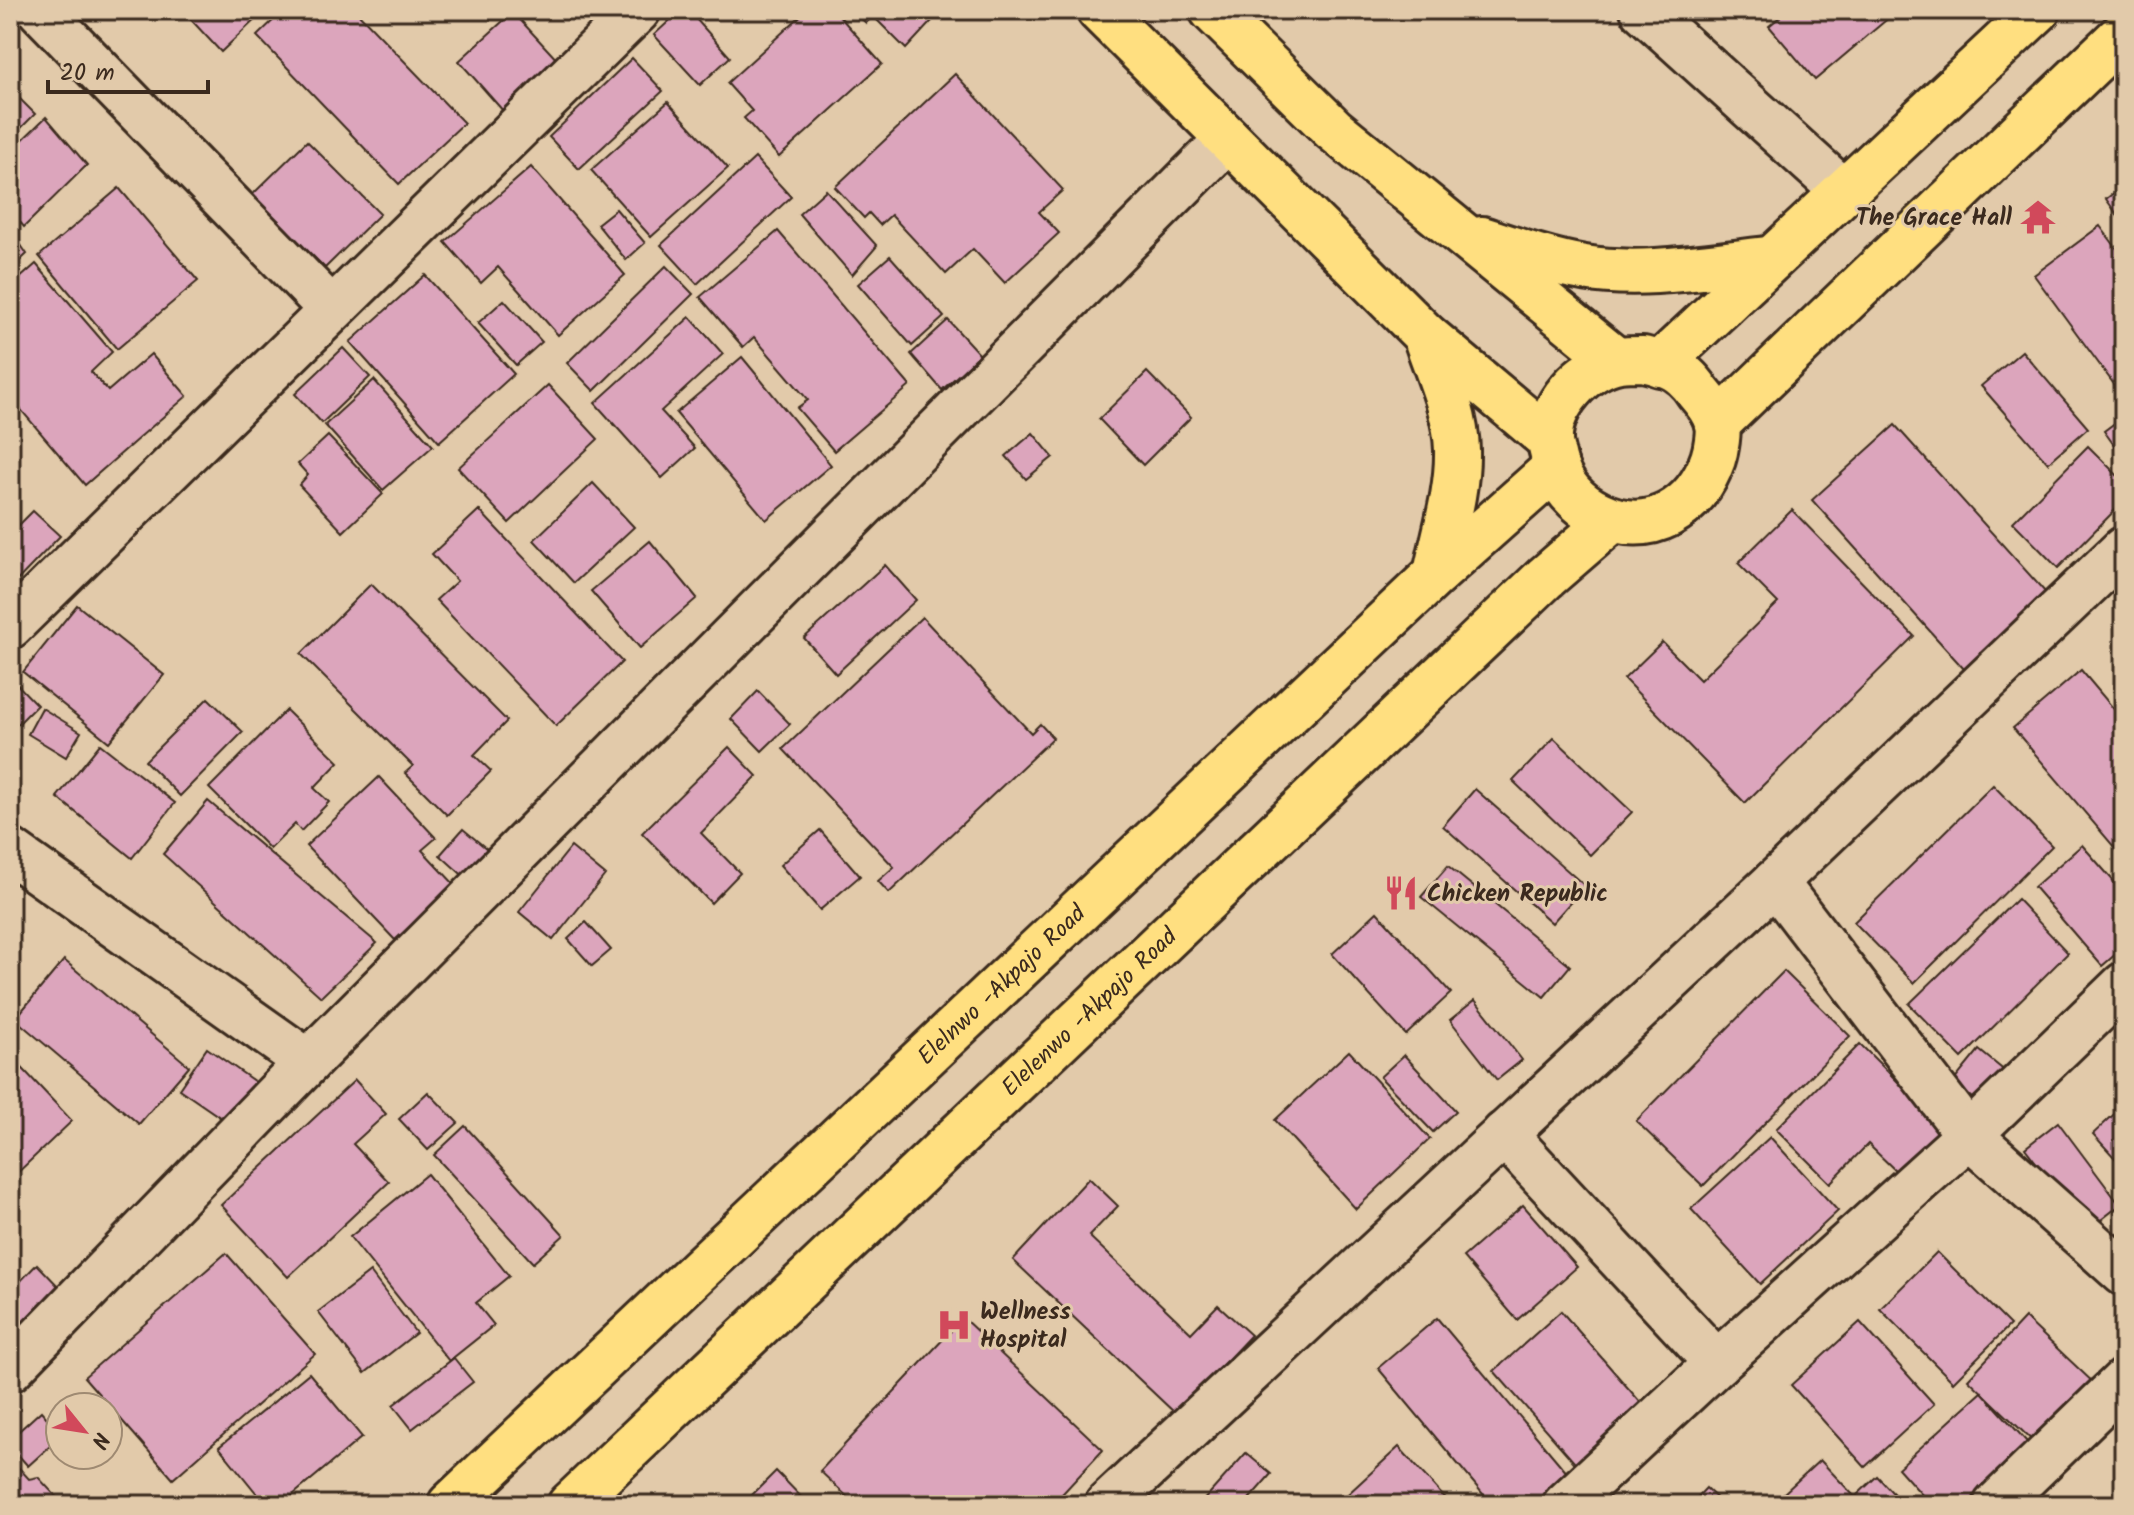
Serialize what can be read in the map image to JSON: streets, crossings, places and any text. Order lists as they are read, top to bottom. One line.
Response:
{"streets":{"main road":["Elelnwo -Akpajo Road","Elelenwo -Akpajo Road"]},"crossings":[["Elelnwo -Akpajo Road","Elelenwo -Akpajo Road"]],"places":{"temple":["The Grace Hall"],"restaurant":["Chicken Republic"],"hospital":["Wellness Hospital"]},"scale_bar":"20 m","north":"bottom right"}
